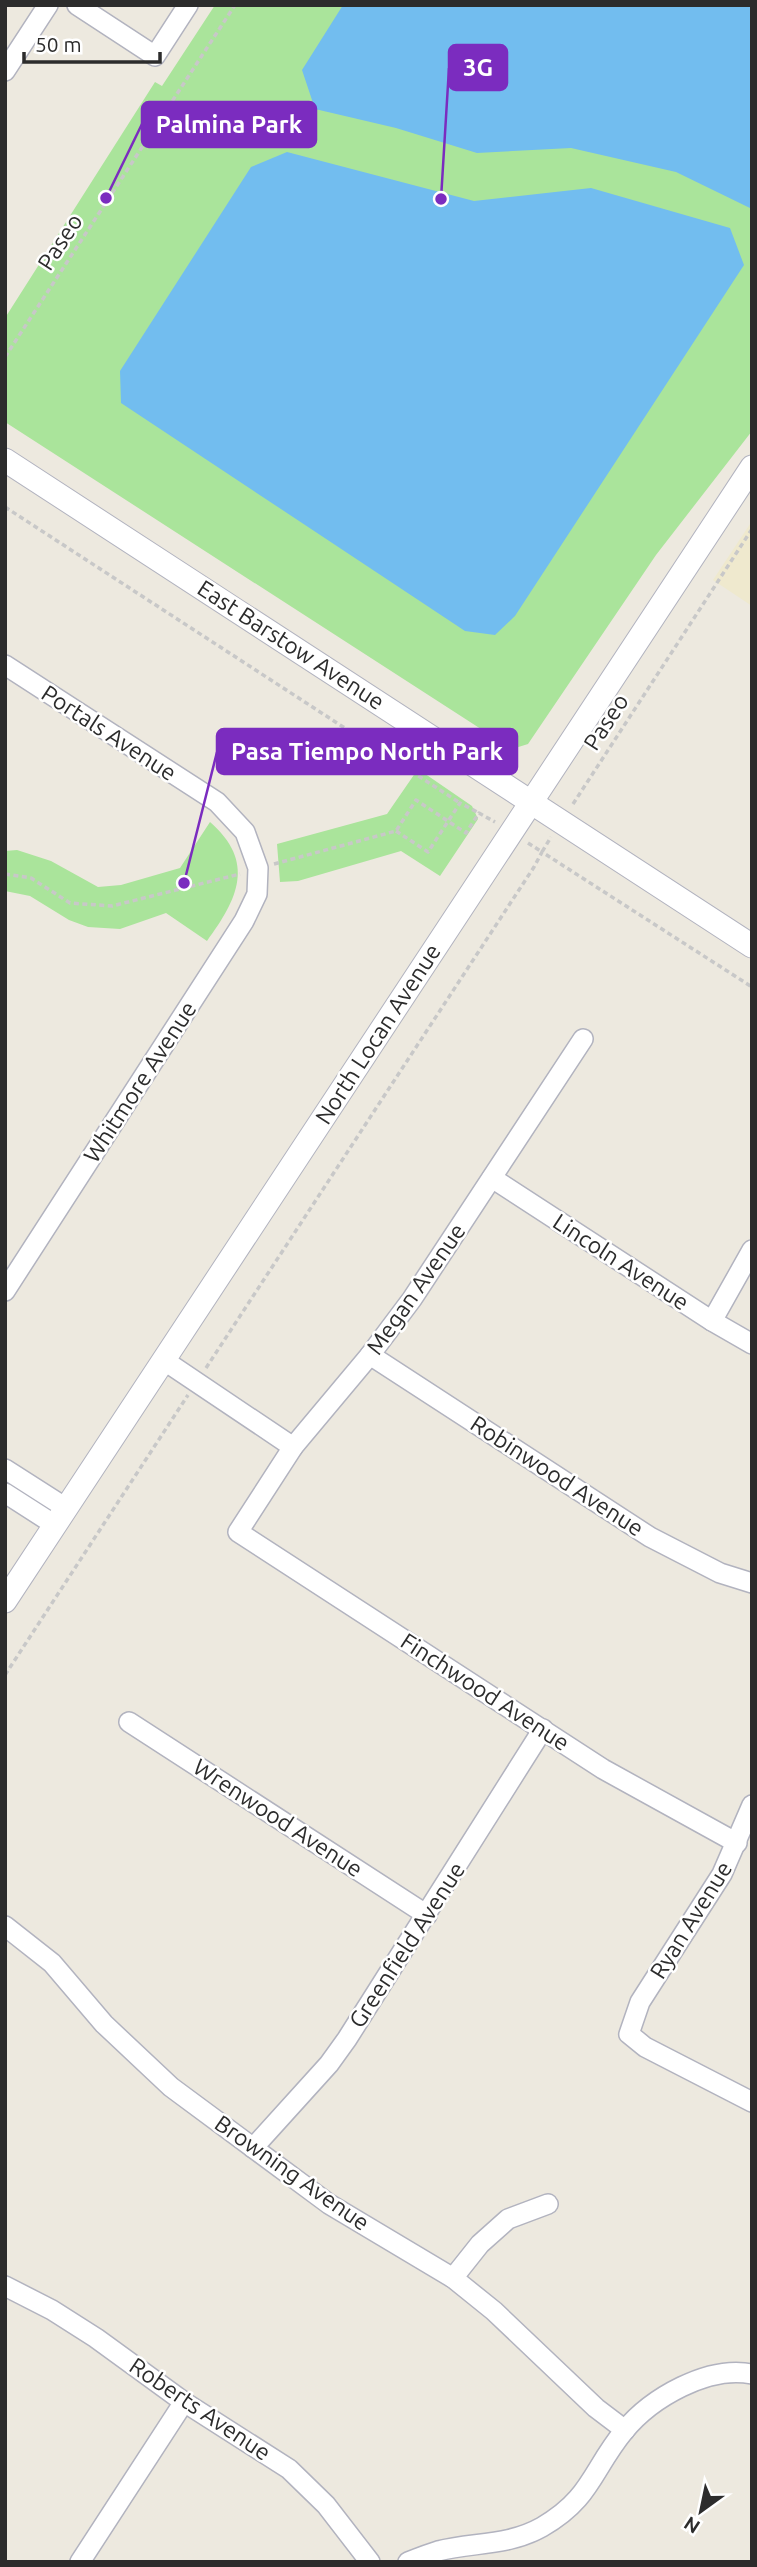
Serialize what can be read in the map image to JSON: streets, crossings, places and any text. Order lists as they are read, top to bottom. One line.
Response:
{"streets":{"street":["East Barstow Avenue","Portals Avenue","North Locan Avenue","Whitmore Avenue","Lincoln Avenue","Megan Avenue","Robinwood Avenue","Finchwood Avenue","Wrenwood Avenue","Ryan Avenue","Greenfield Avenue","Browning Avenue","Roberts Avenue"],"path":["Paseo"]},"crossings":[["Paseo","East Barstow Avenue"],["East Barstow Avenue","North Locan Avenue"],["Portals Avenue","Whitmore Avenue"],["Lincoln Avenue","Megan Avenue"],["Megan Avenue","Robinwood Avenue"],["Megan Avenue","Finchwood Avenue"],["Finchwood Avenue","Ryan Avenue"],["Finchwood Avenue","Greenfield Avenue"],["Wrenwood Avenue","Greenfield Avenue"],["Greenfield Avenue","Browning Avenue"]],"places":["Palmina Park","3G","Pasa Tiempo North Park"],"scale_bar":"50 m","north":"bottom left"}
